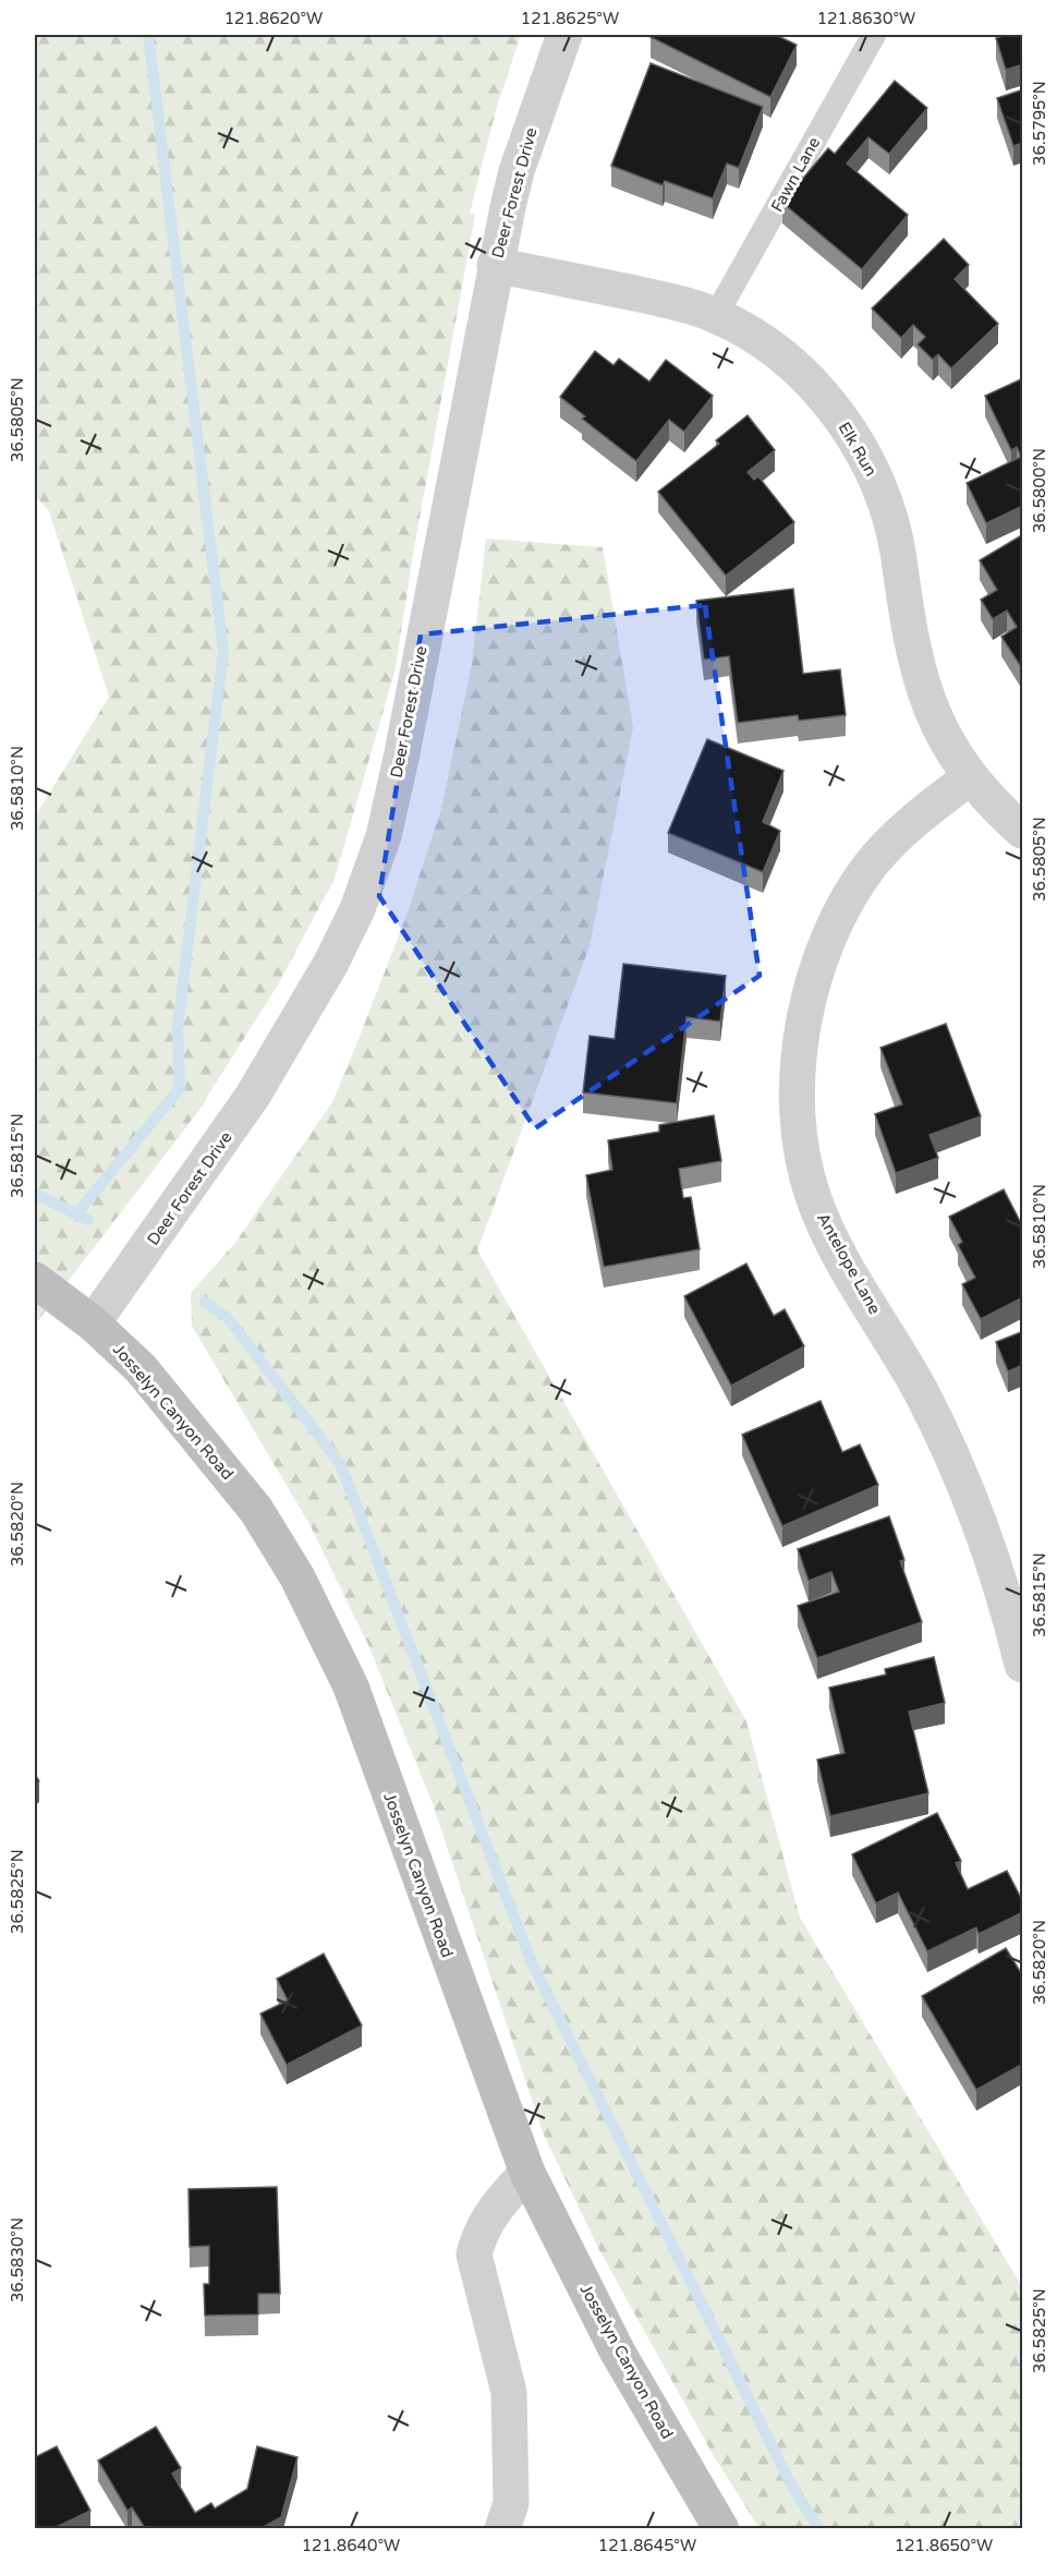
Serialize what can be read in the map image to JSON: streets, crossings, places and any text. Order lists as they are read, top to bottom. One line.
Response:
{"streets":{"street":["Deer Forest Drive","Elk Run","Antelope Lane","Josselyn Canyon Road"],"lane":["Fawn Lane"]},"crossings":[["Fawn Lane","Elk Run"],["Deer Forest Drive","Elk Run"],["Deer Forest Drive","Josselyn Canyon Road"],["Elk Run","Antelope Lane"]],"coordinates":["121.8620°W","121.8625°W","121.8630°W","36.5795°N","36.5805°N","36.5800°N","36.5810°N","36.5815°N","36.5820°N","36.5825°N","36.5830°N","121.8640°W","121.8645°W","121.8650°W"]}
